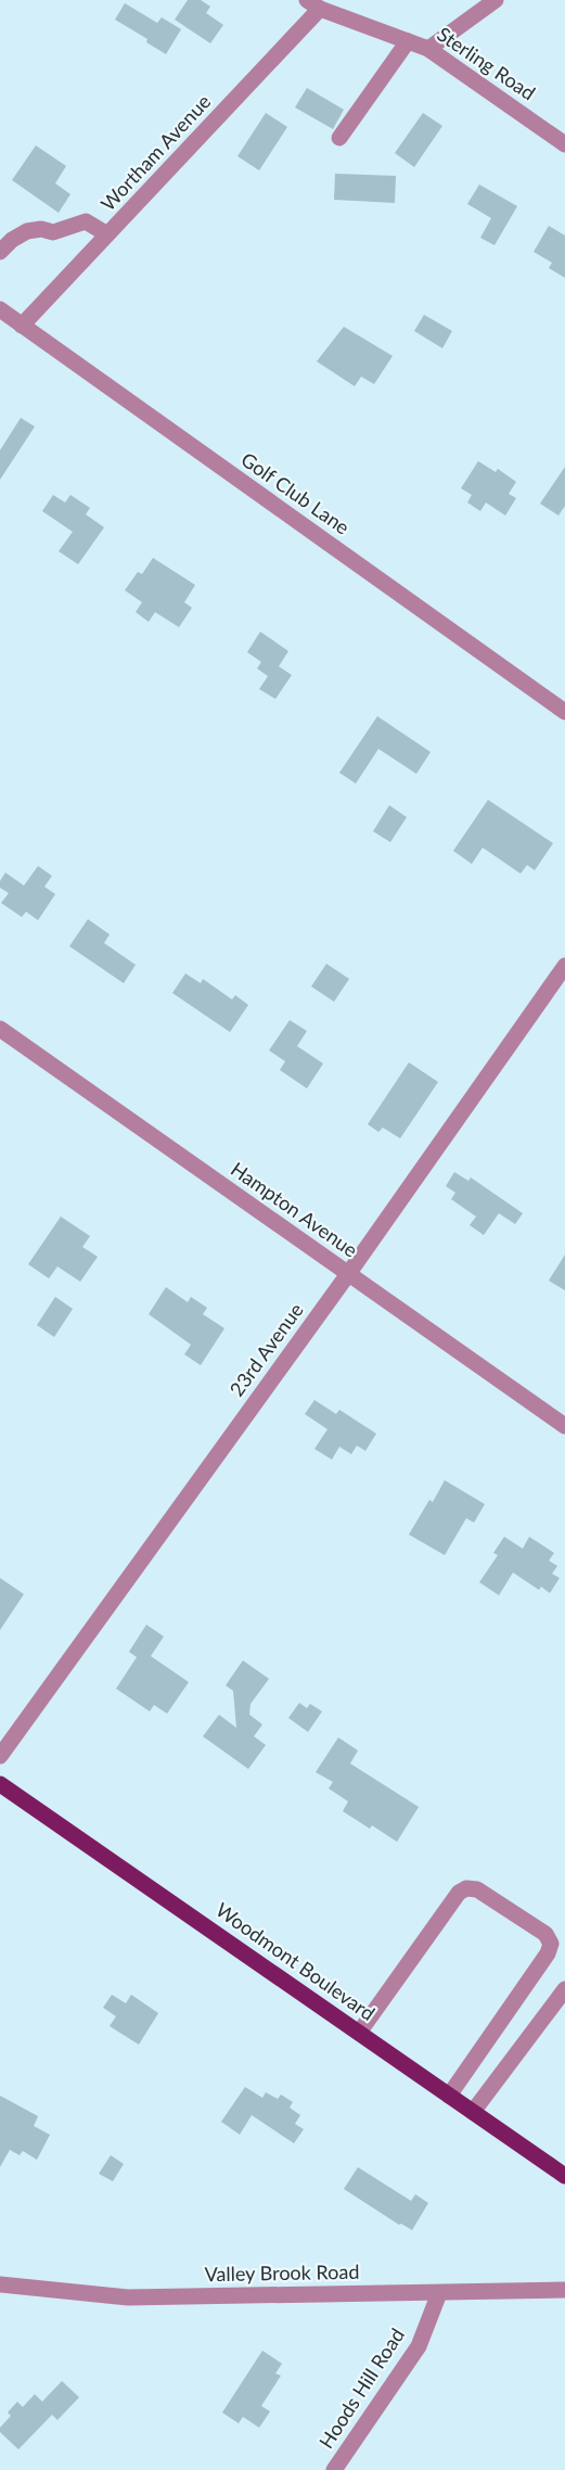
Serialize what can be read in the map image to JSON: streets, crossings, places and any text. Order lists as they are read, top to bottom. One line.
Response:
{"streets":{"main road":["Woodmont Boulevard"],"street":["Sterling Road","Wortham Avenue","Golf Club Lane","Hampton Avenue","23rd Avenue","Valley Brook Road","Hoods Hill Road"]},"crossings":[["Sterling Road","Wortham Avenue"],["Wortham Avenue","Golf Club Lane"],["Hampton Avenue","23rd Avenue"],["Valley Brook Road","Hoods Hill Road"]]}
